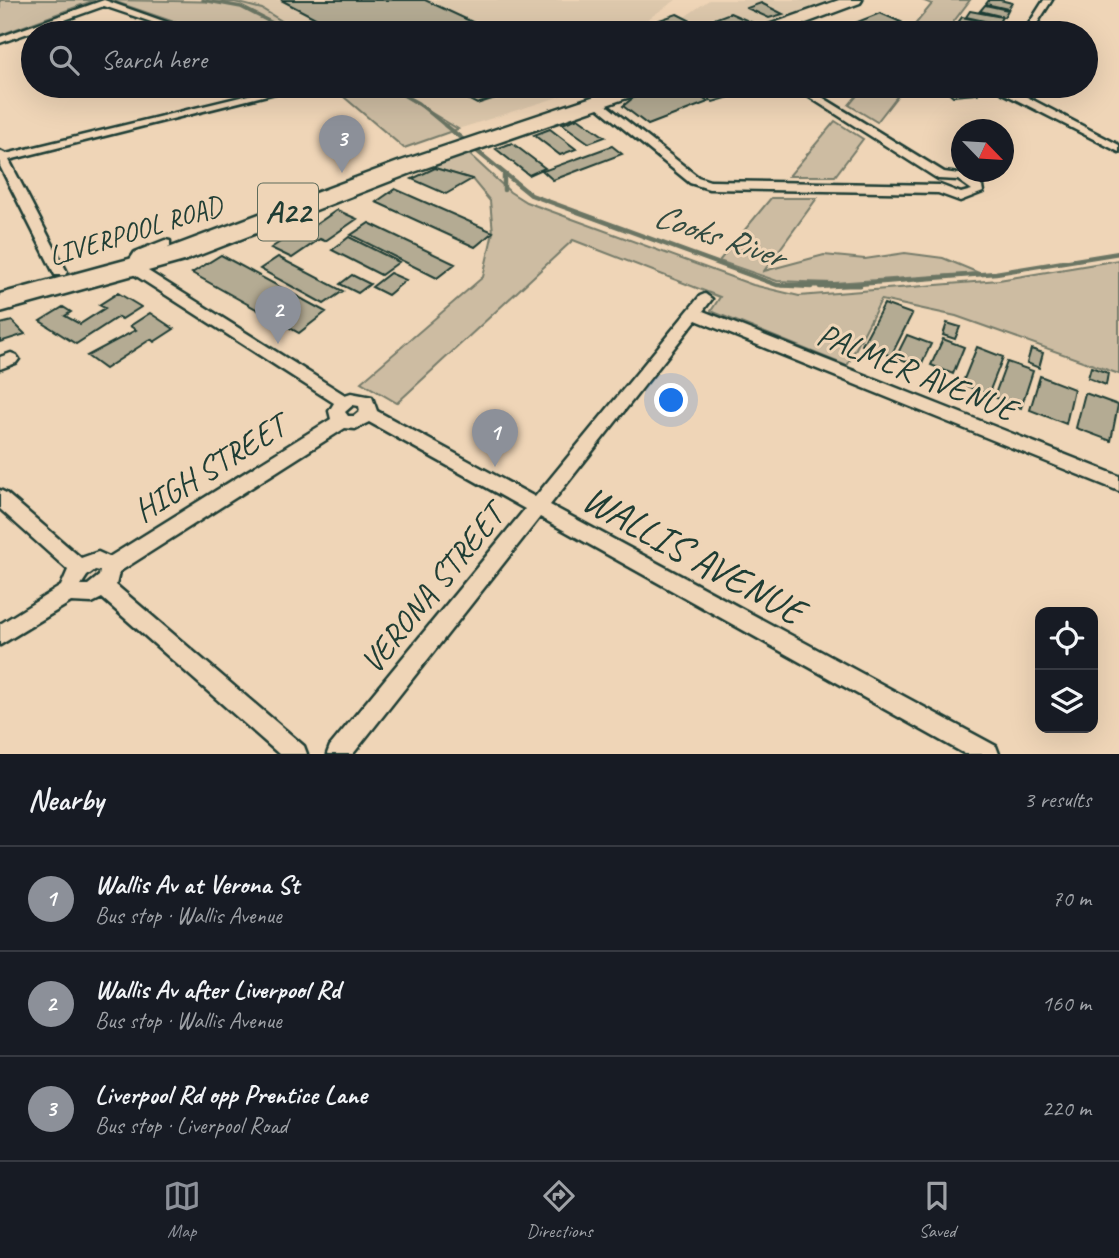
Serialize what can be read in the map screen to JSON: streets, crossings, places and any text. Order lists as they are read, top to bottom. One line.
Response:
{"streets":{"highway":["A22","LIVERPOOL ROAD"],"street":["PALMER AVENUE","HIGH STREET","WALLIS AVENUE","VERONA STREET"]},"crossings":[["PALMER AVENUE","VERONA STREET"],["HIGH STREET","WALLIS AVENUE"],["WALLIS AVENUE","VERONA STREET"]],"water":["Cooks River"],"north":"bottom right","page":{"search":"Search here","pins":["3","2","1"],"heading":["Nearby","3 results"],"list":[{"mark":"1","name":"Wallis Av at Verona St","note":"Bus stop · Wallis Avenue","value":"70 m"},{"mark":"2","name":"Wallis Av after Liverpool Rd","note":"Bus stop · Wallis Avenue","value":"160 m"},{"mark":"3","name":"Liverpool Rd opp Prentice Lane","note":"Bus stop · Liverpool Road","value":"220 m"}],"nav":["Map","Directions","Saved"]}}
